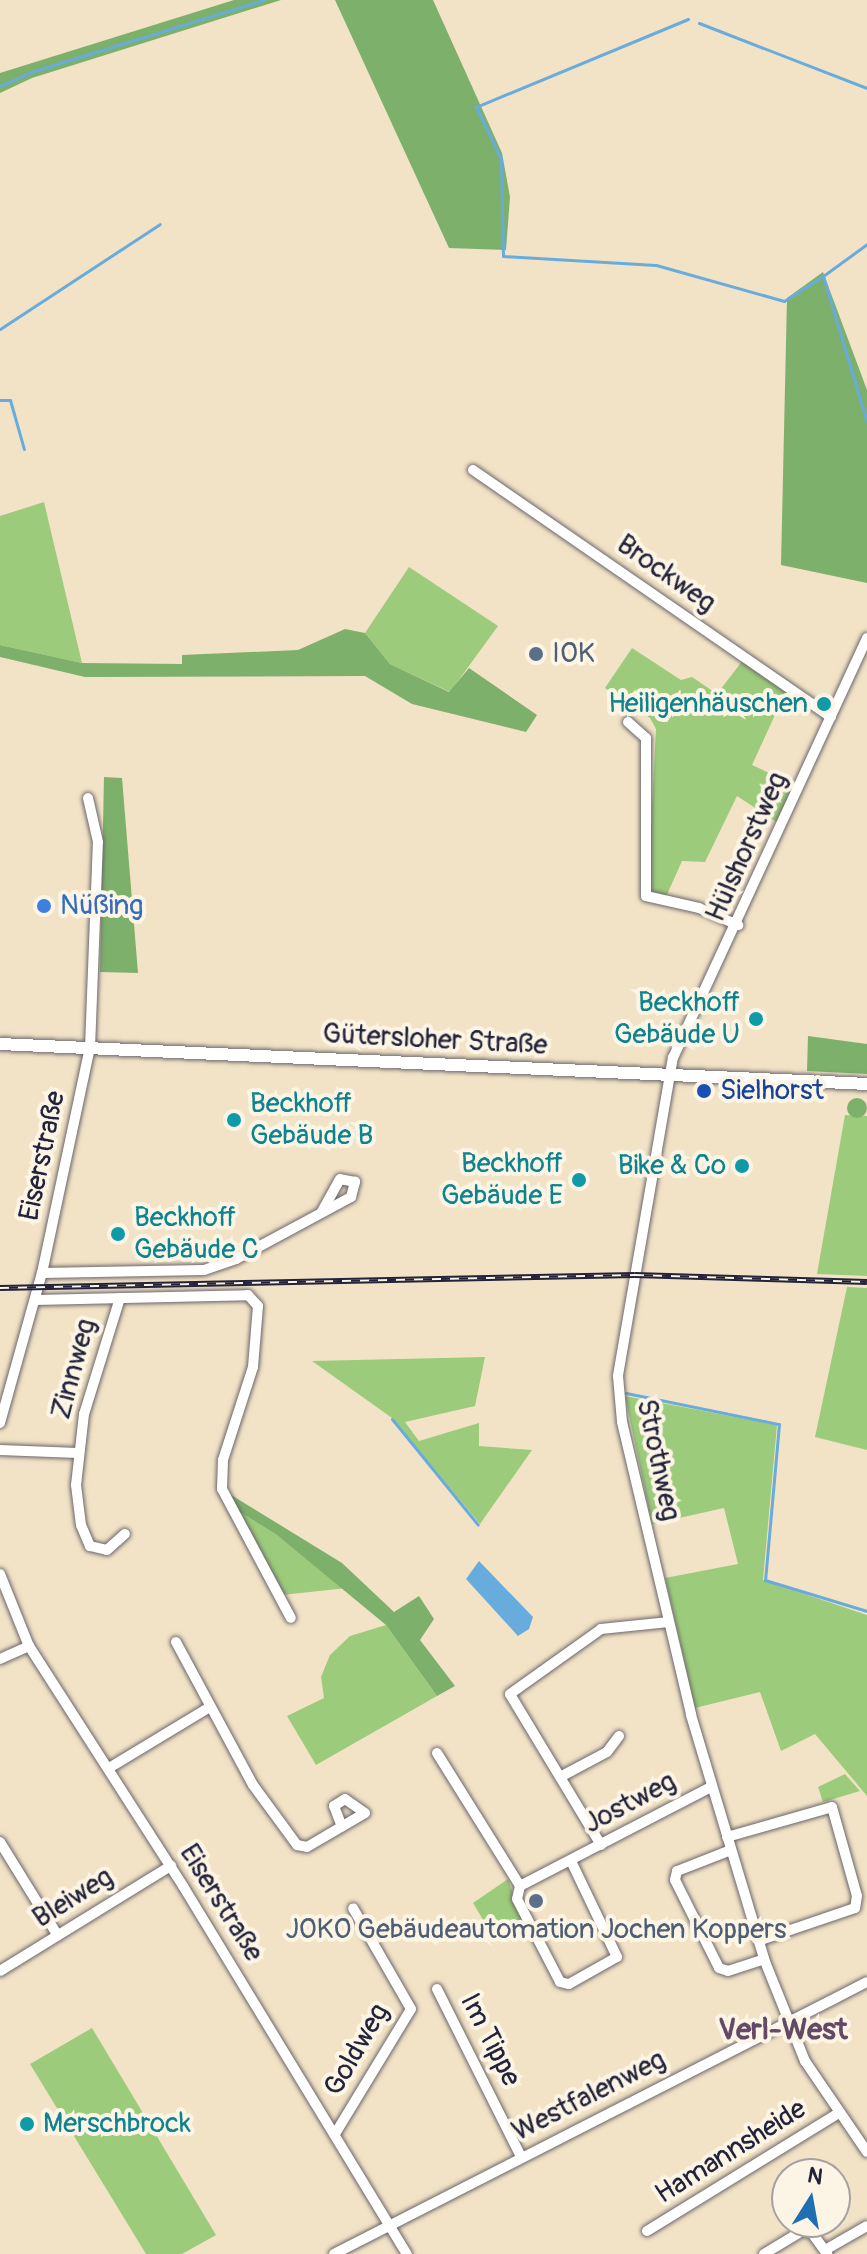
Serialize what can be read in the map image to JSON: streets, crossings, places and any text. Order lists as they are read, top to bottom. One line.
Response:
{"streets":{"main road":["Gütersloher Straße"],"street":["Brockweg","Hülshorstweg","Eiserstraße","Zinnweg","Strothweg","Jostweg","Bleiweg","Im Tippe","Goldweg","Westfalenweg","Hamannsheide"]},"crossings":[["Brockweg","Hülshorstweg"],["Hülshorstweg","Gütersloher Straße"],["Hülshorstweg","Strothweg"],["Gütersloher Straße","Eiserstraße"],["Gütersloher Straße","Strothweg"],["Eiserstraße","Bleiweg"],["Eiserstraße","Goldweg"],["Eiserstraße","Westfalenweg"],["Strothweg","Jostweg"],["Strothweg","Westfalenweg"],["Strothweg","Hamannsheide"],["Im Tippe","Westfalenweg"]],"districts":["Verl-West"],"places":["IOK","Heiligenhäuschen","Nüßing","Beckhoff Gebäude U","Sielhorst","Beckhoff Gebäude B","Bike & Co","Beckhoff Gebäude E","Beckhoff Gebäude C","JOKO Gebäudeautomation Jochen Koppers","Merschbrock"],"north":"top"}
